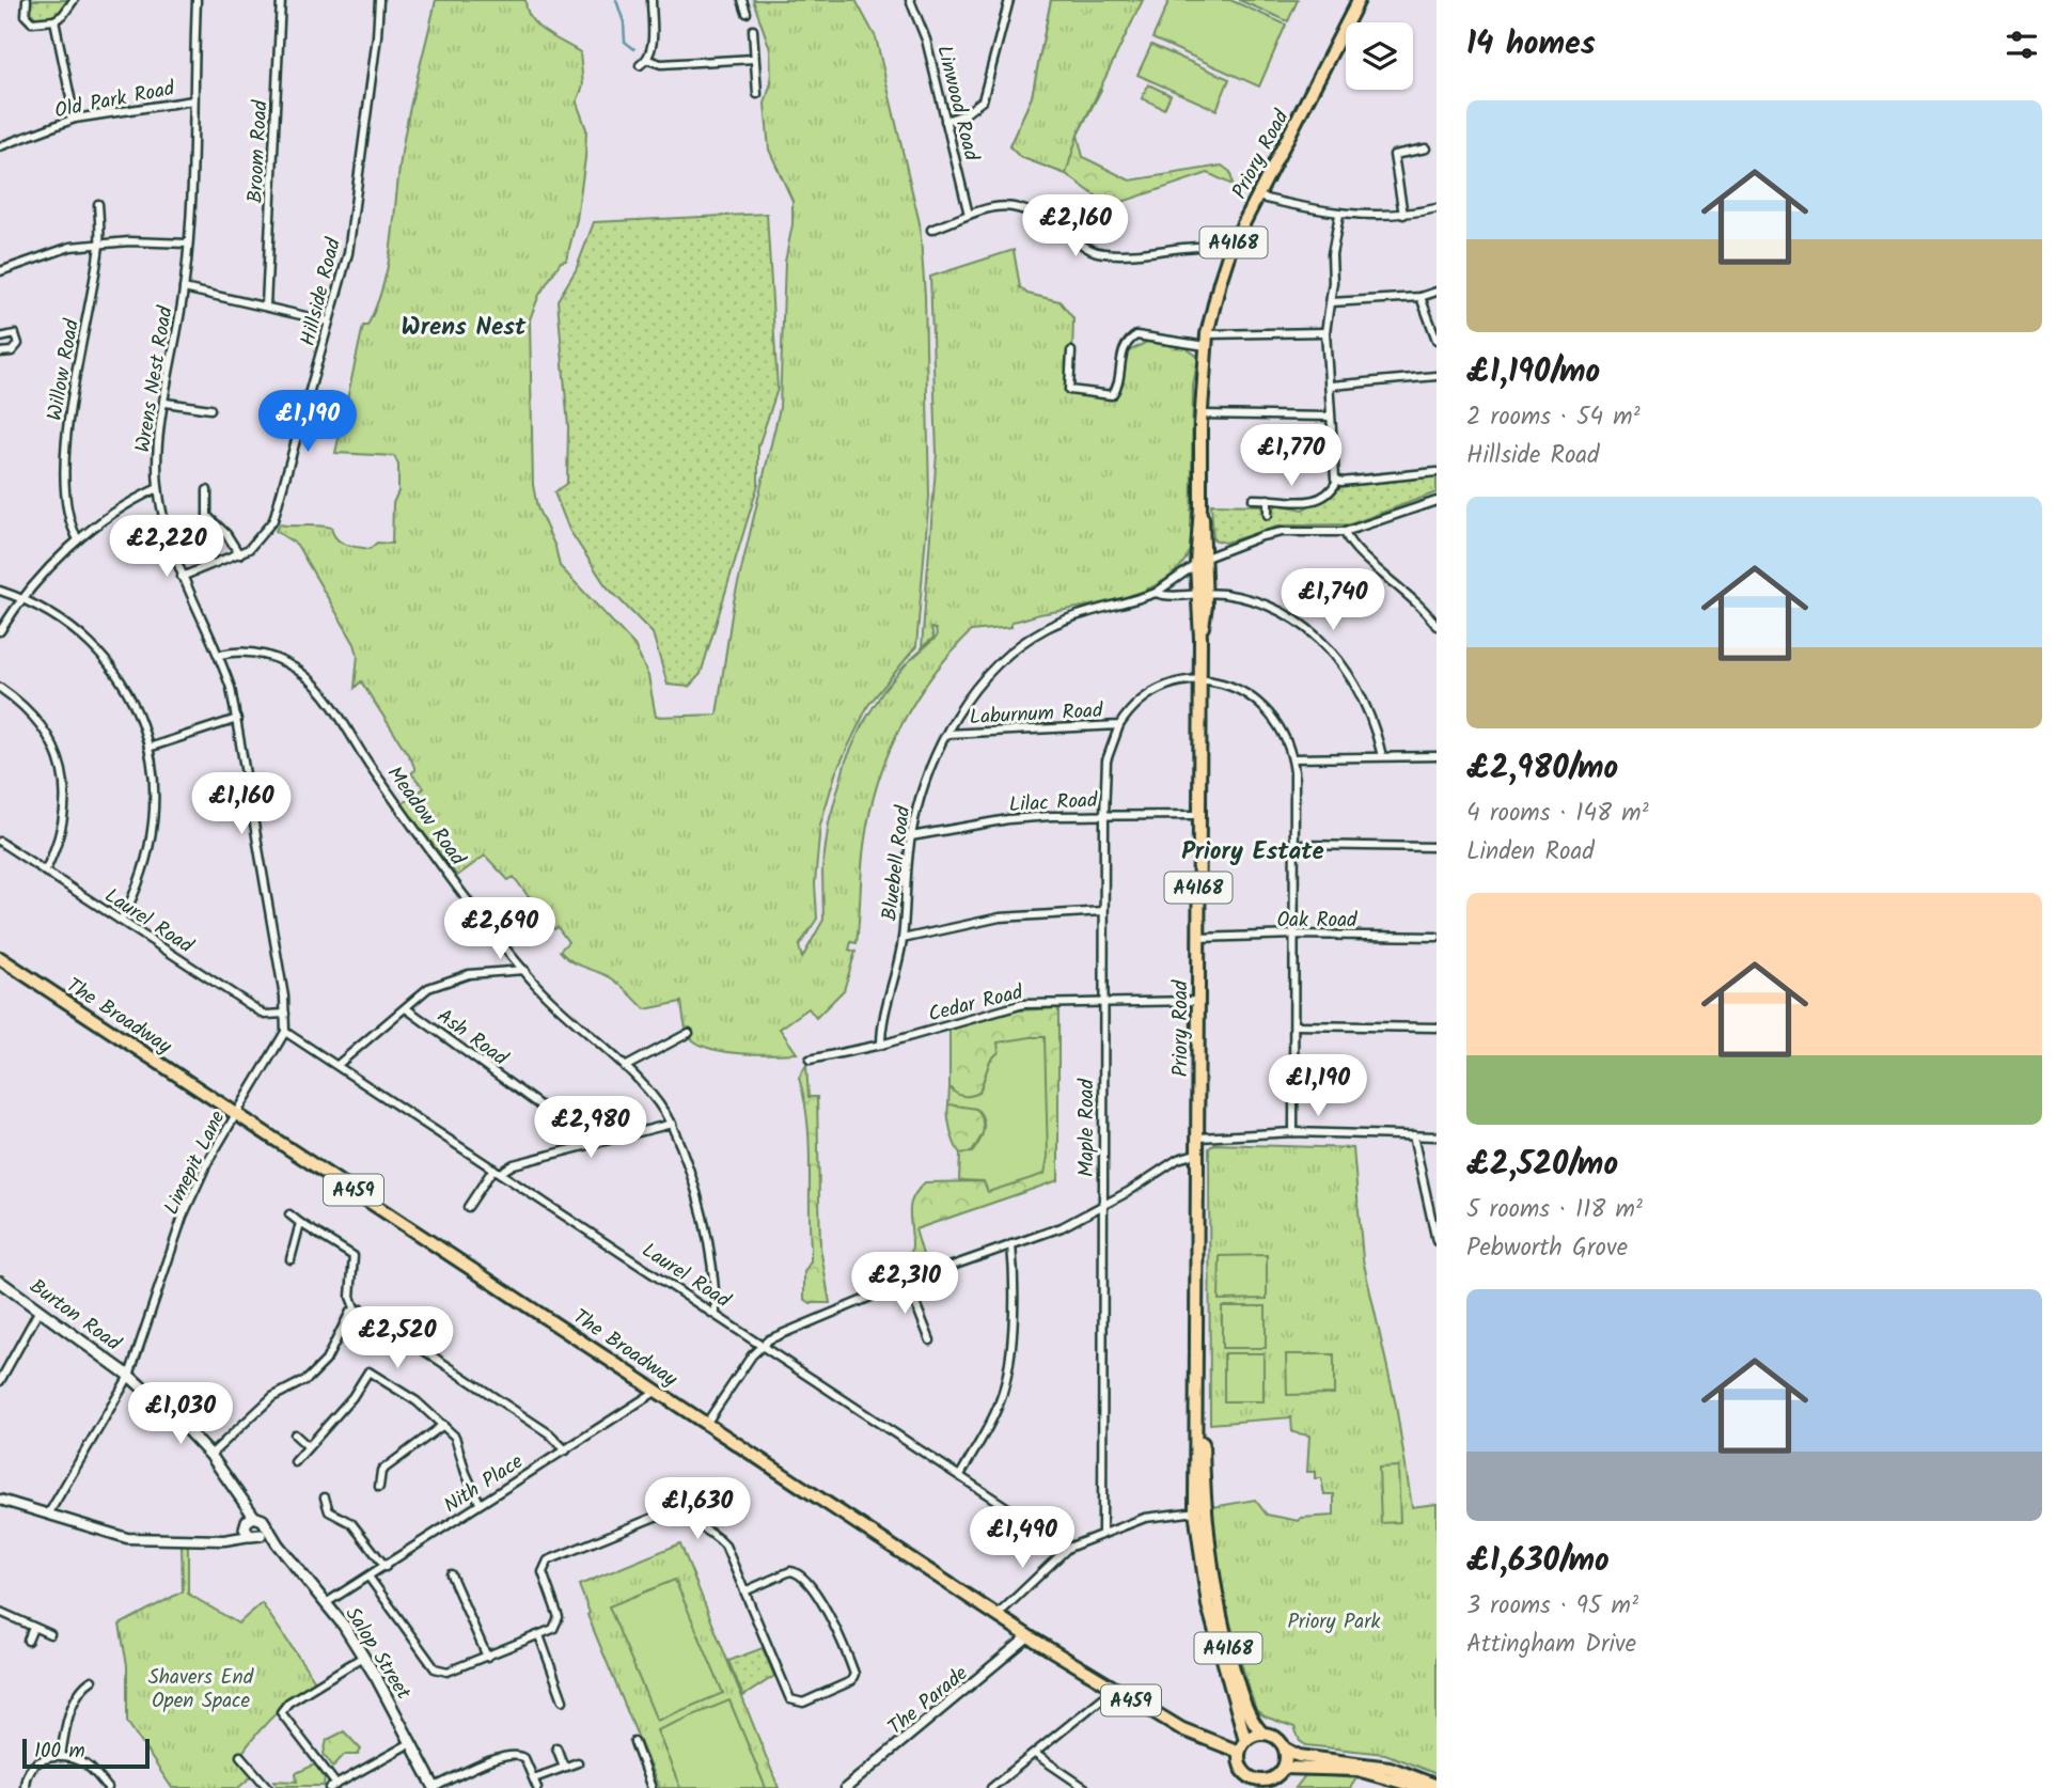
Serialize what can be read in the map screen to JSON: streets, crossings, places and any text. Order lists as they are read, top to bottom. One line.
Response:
{"streets":{"main road":["Priory Road","A4168","The Broadway","A459","Burton Road","Salop Street"],"street":["Old Park Road","Linwood Road","Broom Road","Hillside Road","Willow Road","Wrens Nest Road","Laburnum Road","Lilac Road","Meadow Road","Bluebell Road","Oak Road","Laurel Road","Cedar Road","Ash Road","Maple Road","Limepit Lane","Nith Place","The Parade"]},"crossings":[["Old Park Road","Wrens Nest Road"],["Priory Road","Laburnum Road"],["Priory Road","Lilac Road"],["Priory Road","Bluebell Road"],["Priory Road","Oak Road"],["Priory Road","Cedar Road"],["Priory Road","The Broadway"],["Hillside Road","Wrens Nest Road"],["Wrens Nest Road","Meadow Road"],["Wrens Nest Road","Laurel Road"],["Laburnum Road","Bluebell Road"],["Laburnum Road","Oak Road"],["Laburnum Road","Maple Road"],["Lilac Road","Bluebell Road"],["Lilac Road","Maple Road"],["Meadow Road","Laurel Road"],["Bluebell Road","Cedar Road"],["Laurel Road","Limepit Lane"],["Cedar Road","Maple Road"],["The Broadway","Limepit Lane"],["The Broadway","Nith Place"],["The Broadway","The Parade"],["Limepit Lane","Burton Road"],["Burton Road","Salop Street"],["Nith Place","Salop Street"]],"districts":["Wrens Nest","Priory Estate"],"parks":["Priory Park","Shavers End Open Space"],"scale_bar":"100 m","page":{"heading":"14 homes","list":[{"name":"£1,190/mo","note":"2 rooms · 54 m² · Hillside Road"},{"name":"£2,980/mo","note":"4 rooms · 148 m² · Linden Road"},{"name":"£2,520/mo","note":"5 rooms · 118 m² · Pebworth Grove"},{"name":"£1,630/mo","note":"3 rooms · 95 m² · Attingham Drive"}],"price":["£2,160","£1,190","£1,770","£2,220","£1,740","£1,160","£2,690","£1,190","£2,980","£2,310","£2,520","£1,030","£1,630","£1,490"],"scale":"100 m"}}
